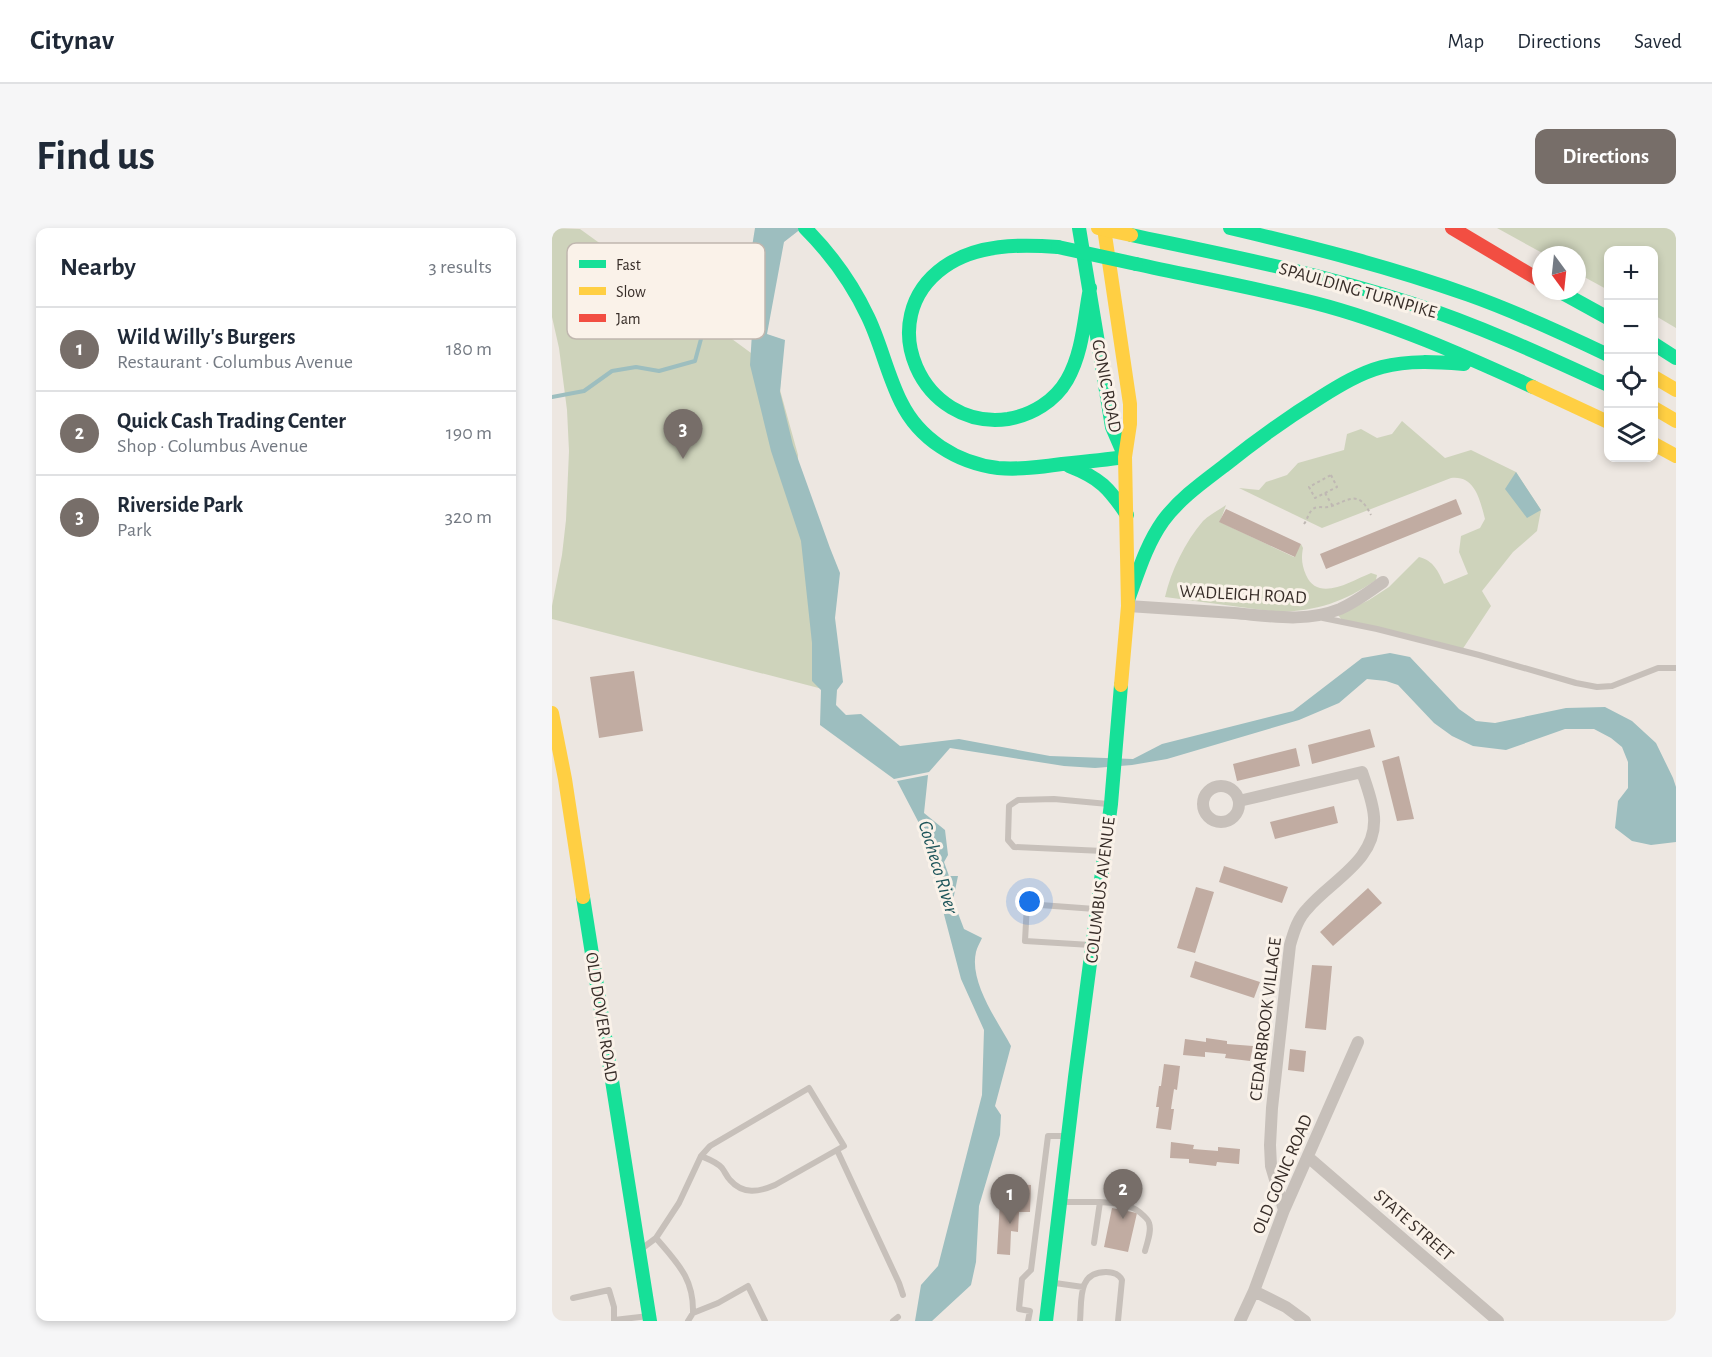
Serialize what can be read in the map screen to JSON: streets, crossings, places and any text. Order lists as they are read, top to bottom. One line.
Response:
{"streets":{"main road":["SPAULDING TURNPIKE","GONIC ROAD","COLUMBUS AVENUE","OLD DOVER ROAD"],"street":["WADLEIGH ROAD","CEDARBROOK VILLAGE","OLD GONIC ROAD","STATE STREET"]},"crossings":[["GONIC ROAD","COLUMBUS AVENUE"],["WADLEIGH ROAD","COLUMBUS AVENUE"],["CEDARBROOK VILLAGE","OLD GONIC ROAD"],["OLD GONIC ROAD","STATE STREET"]],"water":["Cocheco River"],"legend":["Fast","Slow","Jam"],"north":"bottom","page":{"header":"Citynav","nav":["Map","Directions","Saved"],"buttons":"Directions","title":"Find us","heading":["Nearby","3 results"],"map_buttons":["+","−"],"list":[{"mark":"1","name":"Wild Willy's Burgers","note":"Restaurant · Columbus Avenue","value":"180 m"},{"mark":"2","name":"Quick Cash Trading Center","note":"Shop · Columbus Avenue","value":"190 m"},{"mark":"3","name":"Riverside Park","note":"Park","value":"320 m"}],"pins":["3","2","1"]}}
